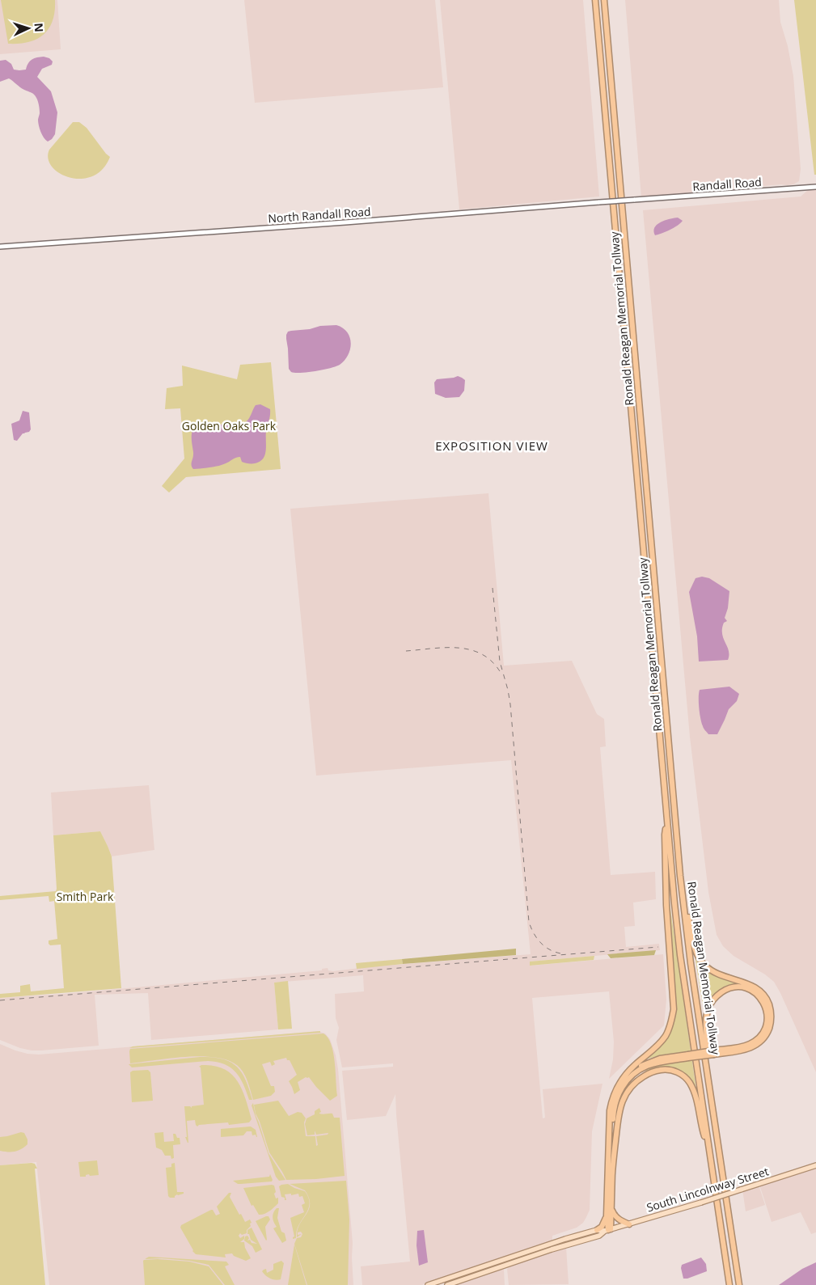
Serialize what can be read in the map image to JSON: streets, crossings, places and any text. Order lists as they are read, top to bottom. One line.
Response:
{"streets":{"highway":["Ronald Reagan Memorial Tollway"],"main road":["Randall Road","North Randall Road","South Lincolnway Street"]},"crossings":[["Randall Road","North Randall Road"]],"districts":["EXPOSITION VIEW"],"parks":["Golden Oaks Park","Smith Park"],"north":"right"}
